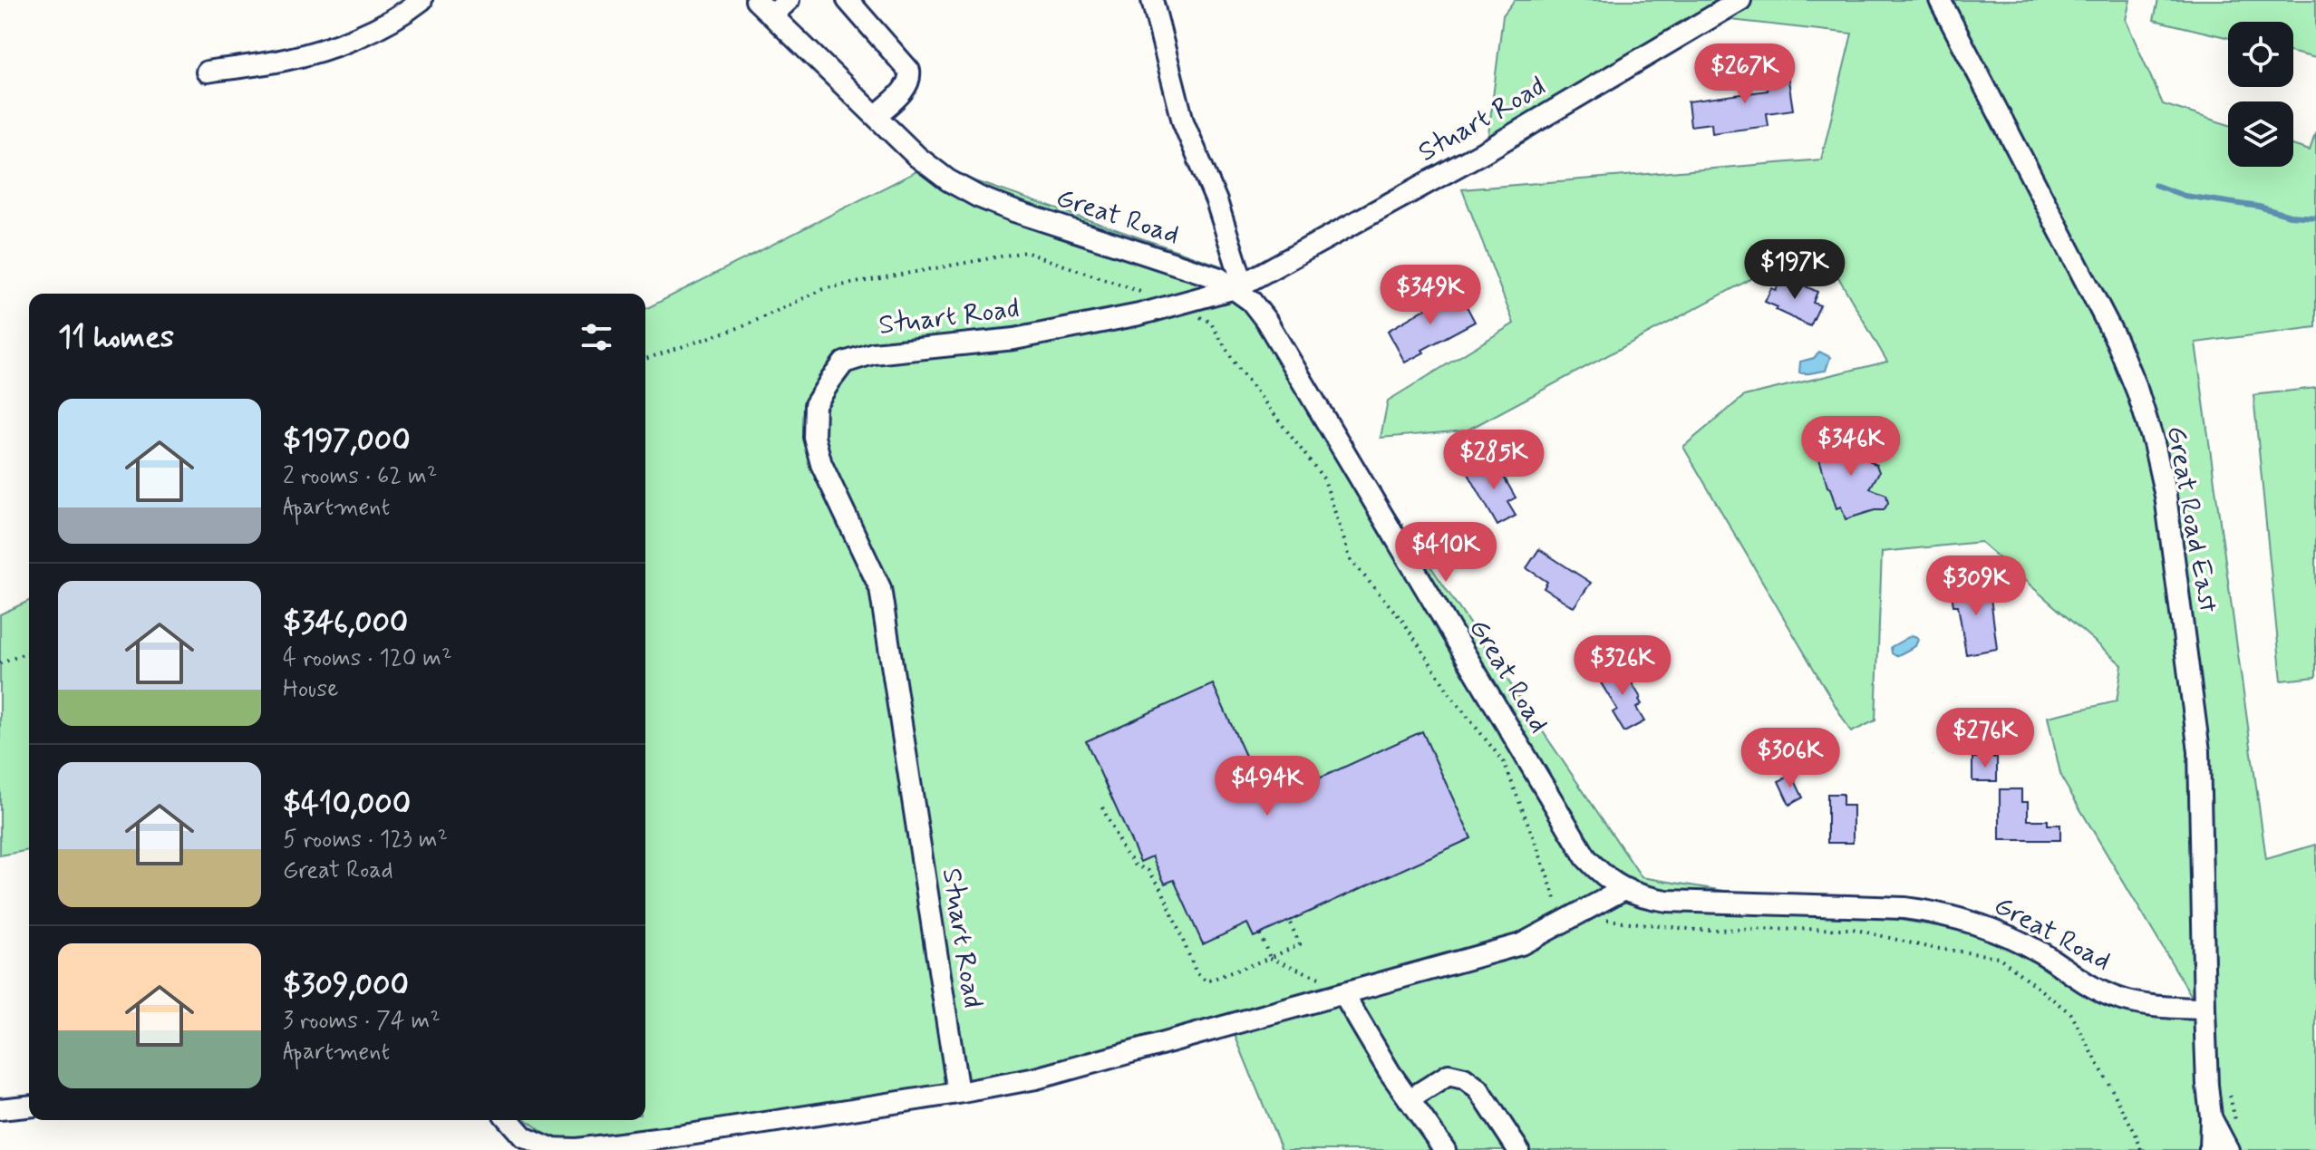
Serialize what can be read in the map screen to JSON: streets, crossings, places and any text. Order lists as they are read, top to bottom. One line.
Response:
{"streets":{"street":["Stuart Road","Great Road","Great Road East"]},"crossings":[["Stuart Road","Great Road"],["Great Road","Great Road East"]],"page":{"price":["$267K","$197K","$349K","$346K","$285K","$410K","$309K","$326K","$276K","$306K","$494K"],"heading":"11 homes","list":[{"name":"$197,000","note":"2 rooms · 62 m² · Apartment"},{"name":"$346,000","note":"4 rooms · 120 m² · House"},{"name":"$410,000","note":"5 rooms · 123 m² · Great Road"},{"name":"$309,000","note":"3 rooms · 74 m² · Apartment"}]}}
